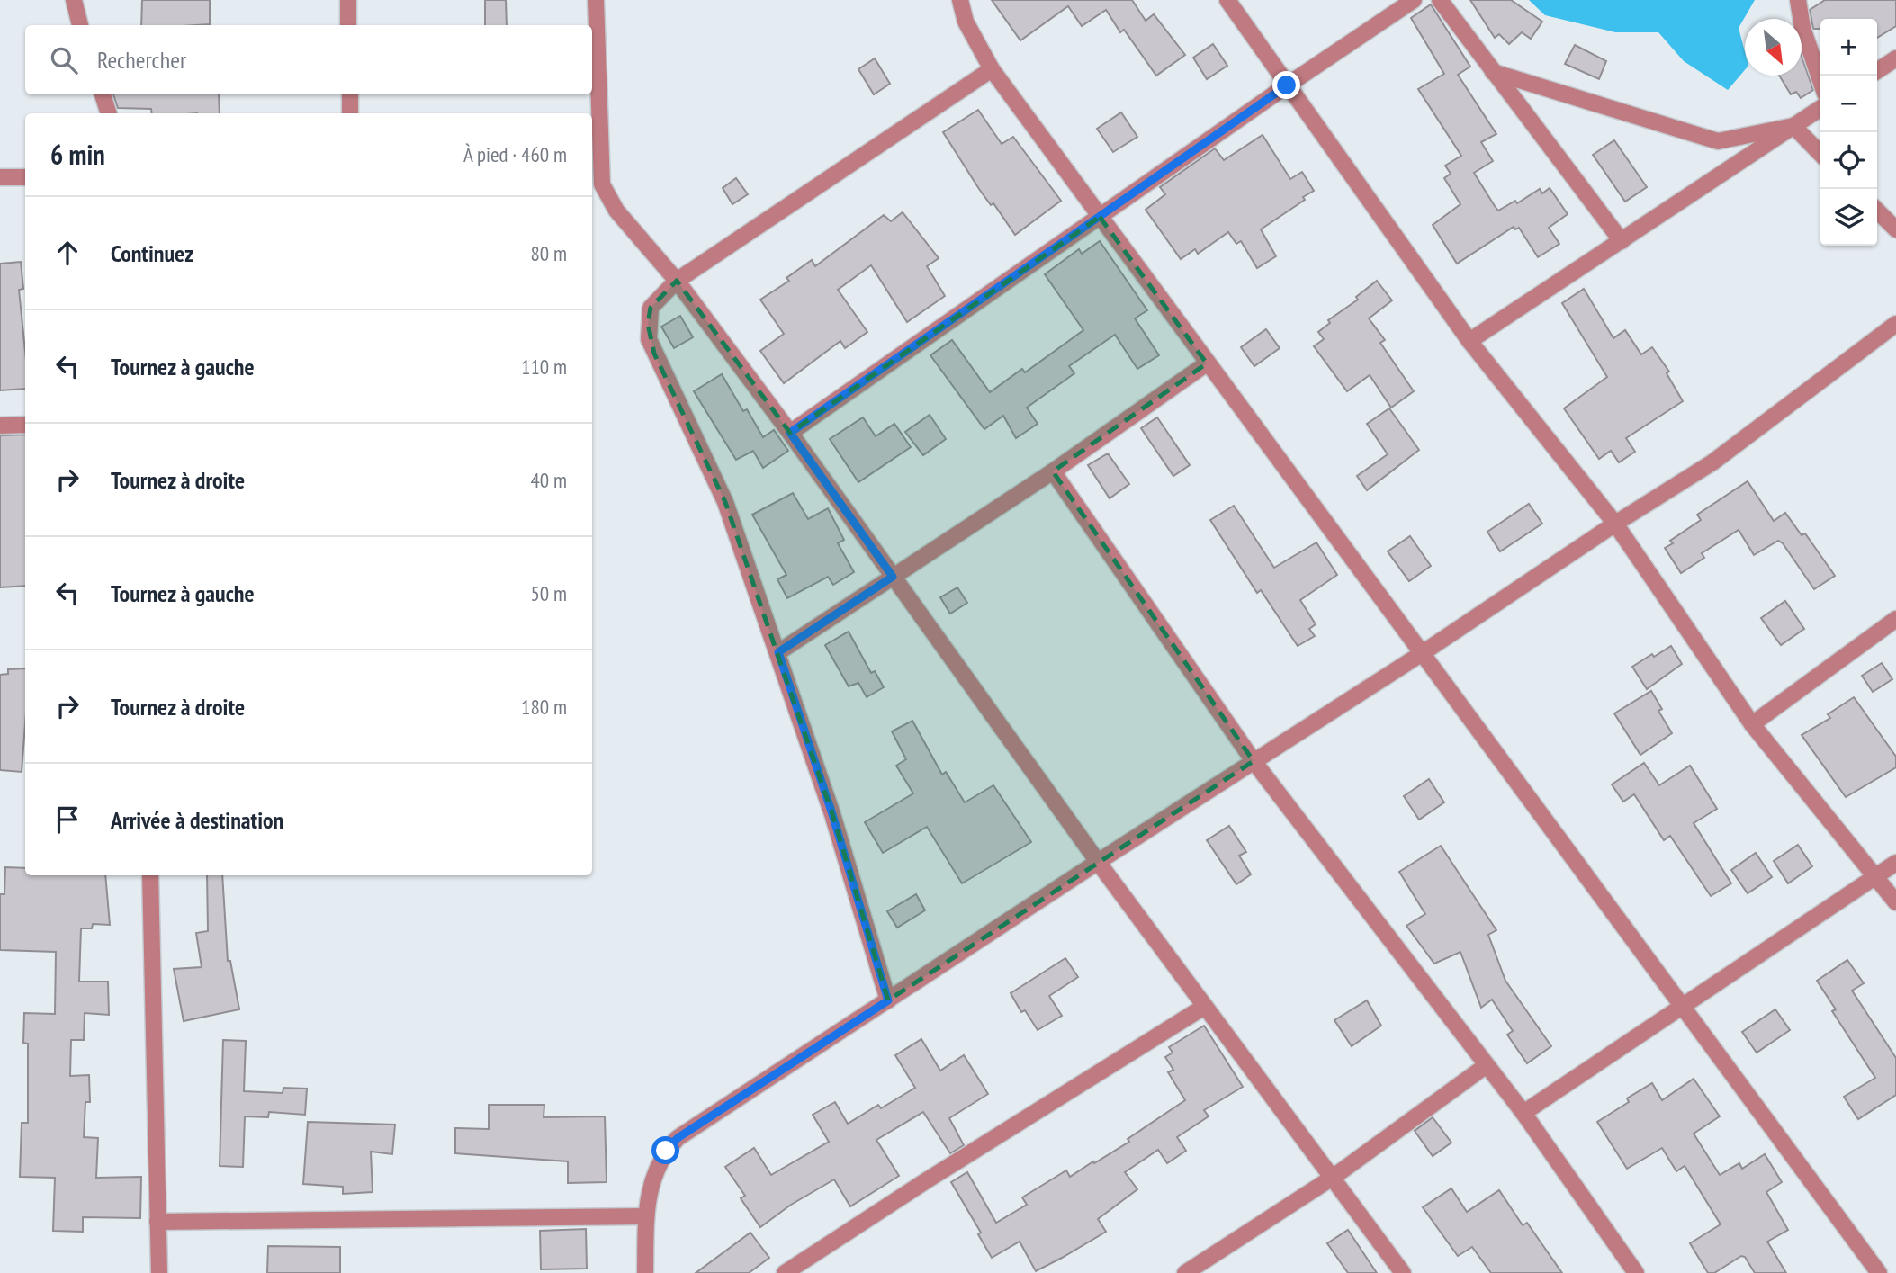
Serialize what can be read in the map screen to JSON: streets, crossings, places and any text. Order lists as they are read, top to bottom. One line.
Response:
{"north":"bottom right","page":{"map_buttons":["+","−"],"search":"Rechercher","heading":["6 min","À pied · 460 m"],"list":[["Continuez","80 m"],["Tournez à gauche","110 m"],["Tournez à droite","40 m"],["Tournez à gauche","50 m"],["Tournez à droite","180 m"],"Arrivée à destination"]}}
